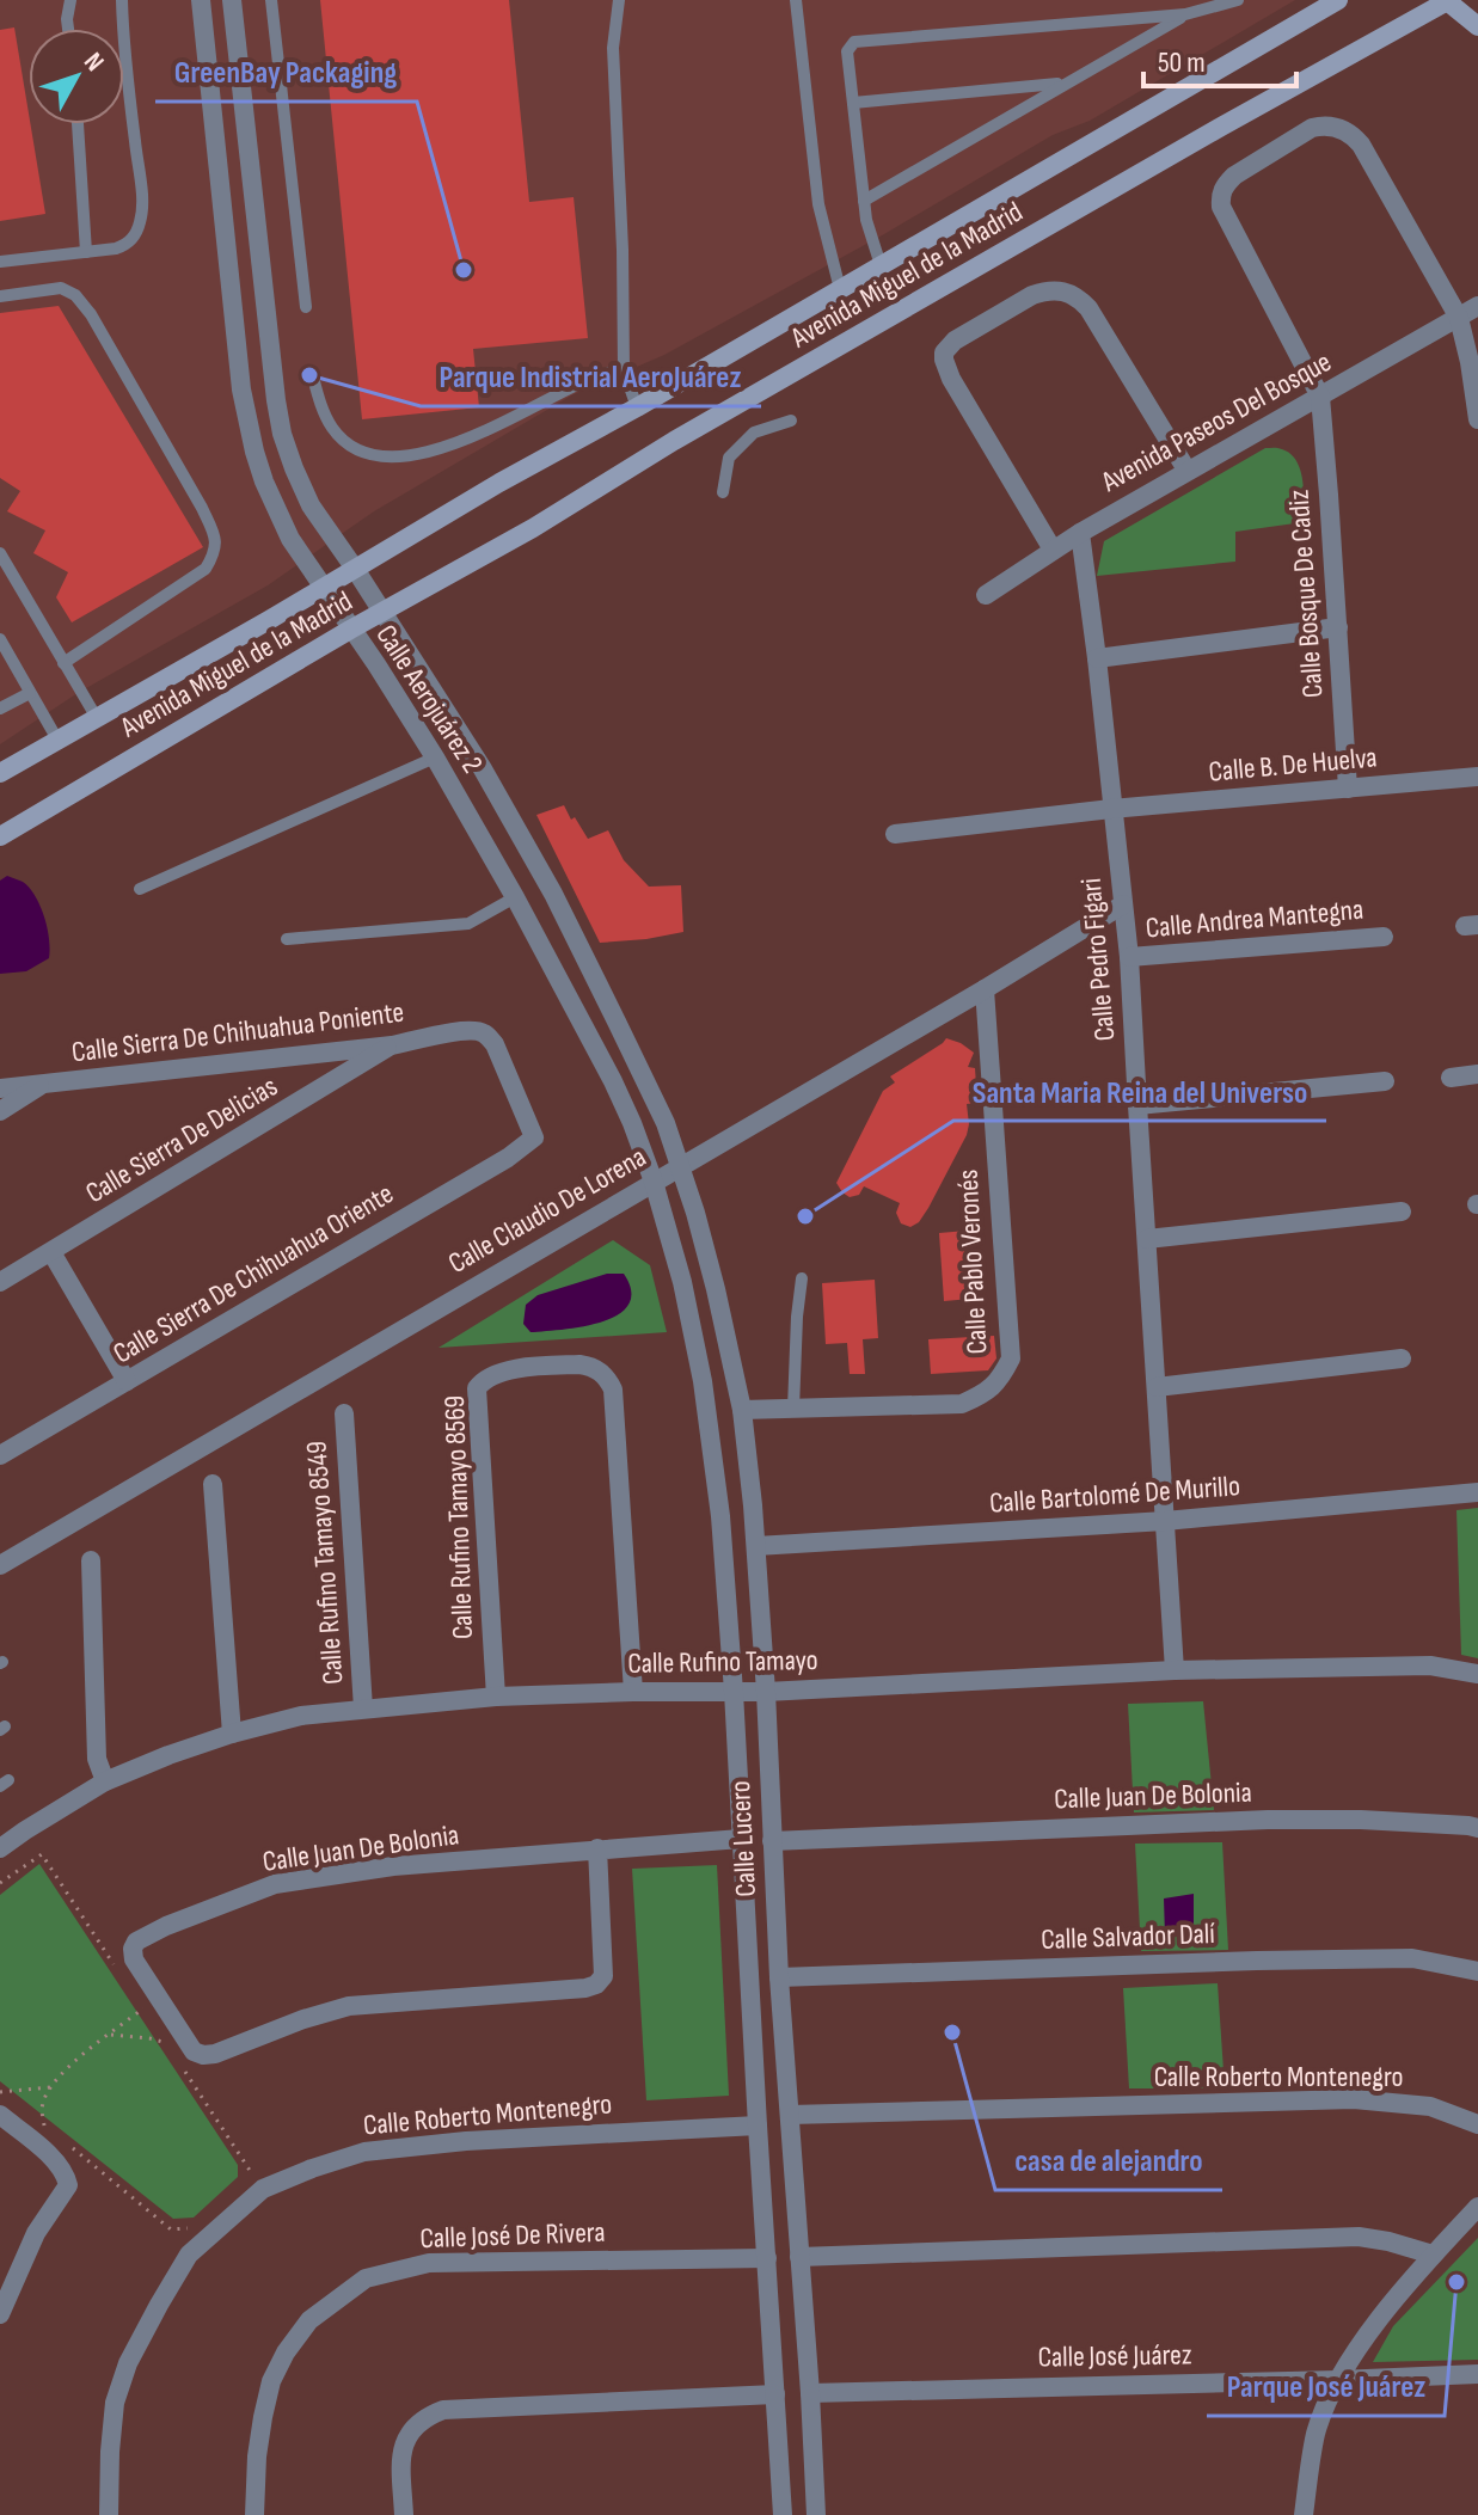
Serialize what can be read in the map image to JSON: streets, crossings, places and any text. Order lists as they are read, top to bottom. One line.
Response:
{"streets":{"main road":["Avenida Miguel de la Madrid"],"street":["Avenida Paseos Del Bosque","Calle Bosque De Cadiz","Calle Aerojuárez 2","Calle B. De Huelva","Calle Andrea Mantegna","Calle Pedro Figari","Calle Sierra De Chihuahua Poniente","Calle Sierra De Delicias","Calle Claudio De Lorena","Calle Pablo Veronés","Calle Sierra De Chihuahua Oriente","Calle Bartolomé De Murillo","Calle Rufino Tamayo 8569","Calle Rufino Tamayo 8549","Calle Rufino Tamayo","Calle Juan De Bolonia","Calle Lucero","Calle Salvador Dalí","Calle Roberto Montenegro","Calle José De Rivera","Calle José Juárez"]},"crossings":[["Avenida Miguel de la Madrid","Calle Aerojuárez 2"],["Avenida Paseos Del Bosque","Calle Bosque De Cadiz"],["Avenida Paseos Del Bosque","Calle Pedro Figari"],["Calle Bosque De Cadiz","Calle B. De Huelva"],["Calle Aerojuárez 2","Calle Claudio De Lorena"],["Calle Aerojuárez 2","Calle Lucero"],["Calle B. De Huelva","Calle Pedro Figari"],["Calle Andrea Mantegna","Calle Pedro Figari"],["Calle Pedro Figari","Calle Claudio De Lorena"],["Calle Pedro Figari","Calle Bartolomé De Murillo"],["Calle Pedro Figari","Calle Rufino Tamayo"],["Calle Sierra De Chihuahua Poniente","Calle Sierra De Delicias"],["Calle Sierra De Chihuahua Poniente","Calle Sierra De Chihuahua Oriente"],["Calle Claudio De Lorena","Calle Pablo Veronés"],["Calle Claudio De Lorena","Calle Lucero"],["Calle Pablo Veronés","Calle Lucero"],["Calle Bartolomé De Murillo","Calle Lucero"],["Calle Rufino Tamayo 8569","Calle Rufino Tamayo"],["Calle Rufino Tamayo 8549","Calle Rufino Tamayo"],["Calle Rufino Tamayo","Calle Lucero"],["Calle Juan De Bolonia","Calle Lucero"],["Calle Lucero","Calle Salvador Dalí"],["Calle Lucero","Calle Roberto Montenegro"],["Calle Lucero","Calle José De Rivera"],["Calle Lucero","Calle José Juárez"]],"places":["GreenBay Packaging","Parque Indistrial AeroJuárez","Santa Maria Reina del Universo","casa de alejandro","Parque José Juárez"],"scale_bar":"50 m","north":"top right"}
